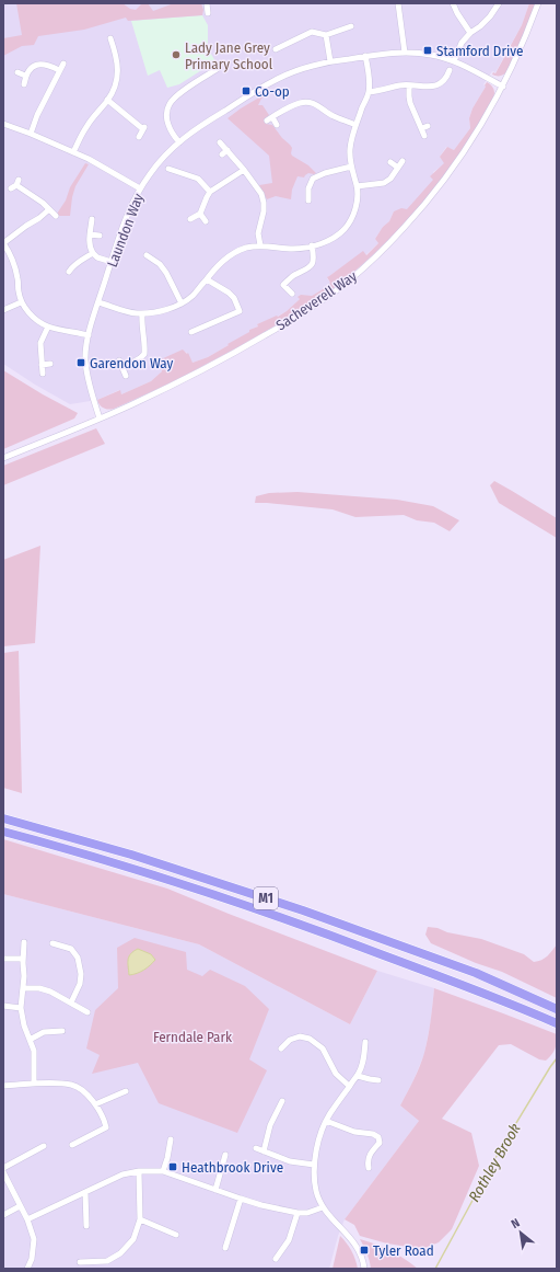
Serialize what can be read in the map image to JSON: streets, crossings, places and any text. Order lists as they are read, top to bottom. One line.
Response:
{"streets":{"highway":["M1"],"street":["Laundon Way","Sacheverell Way"]},"crossings":[["Laundon Way","Sacheverell Way"]],"water":["Rothley Brook"],"parks":["Ferndale Park"],"places":{"transit":["Stamford Drive","Co-op","Garendon Way","Heathbrook Drive","Tyler Road"],"other":["Lady Jane Grey Primary School"]},"north":"top left"}
